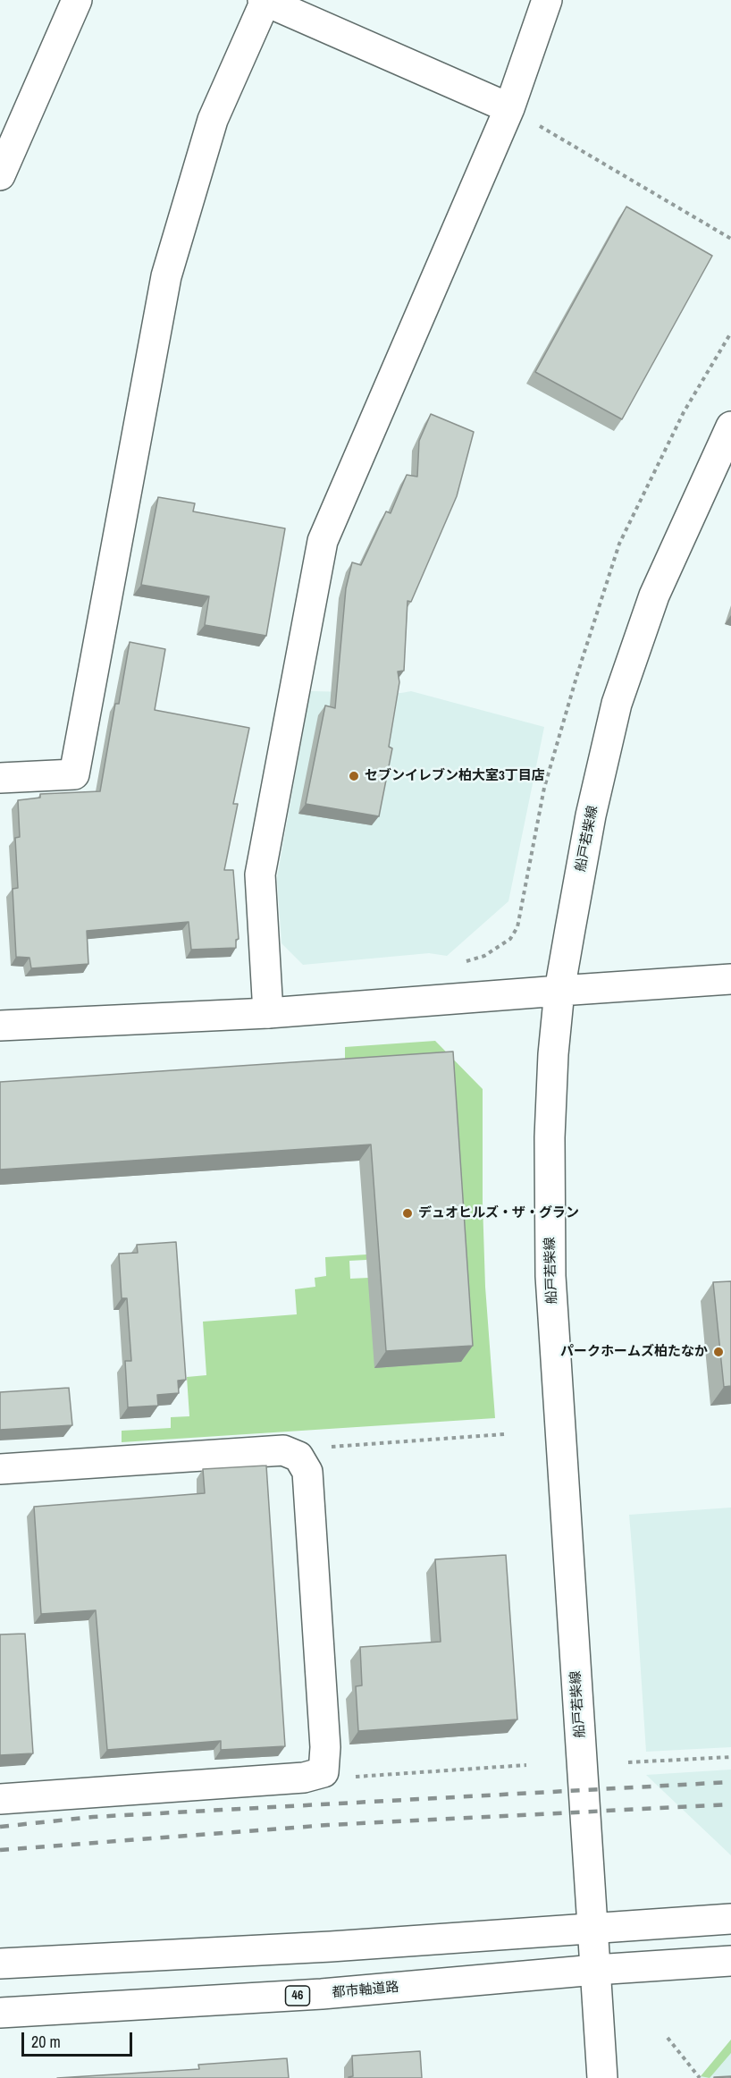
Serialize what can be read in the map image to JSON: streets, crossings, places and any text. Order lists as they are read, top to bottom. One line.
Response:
{"streets":{"street":["船戸若柴線","都市軸道路","46"]},"crossings":[["船戸若柴線","都市軸道路"]],"places":["セブンイレブン柏大室3丁目店","デュオヒルズ・ザ・グラン","パークホームズ柏たなか"],"scale_bar":"20 m"}
